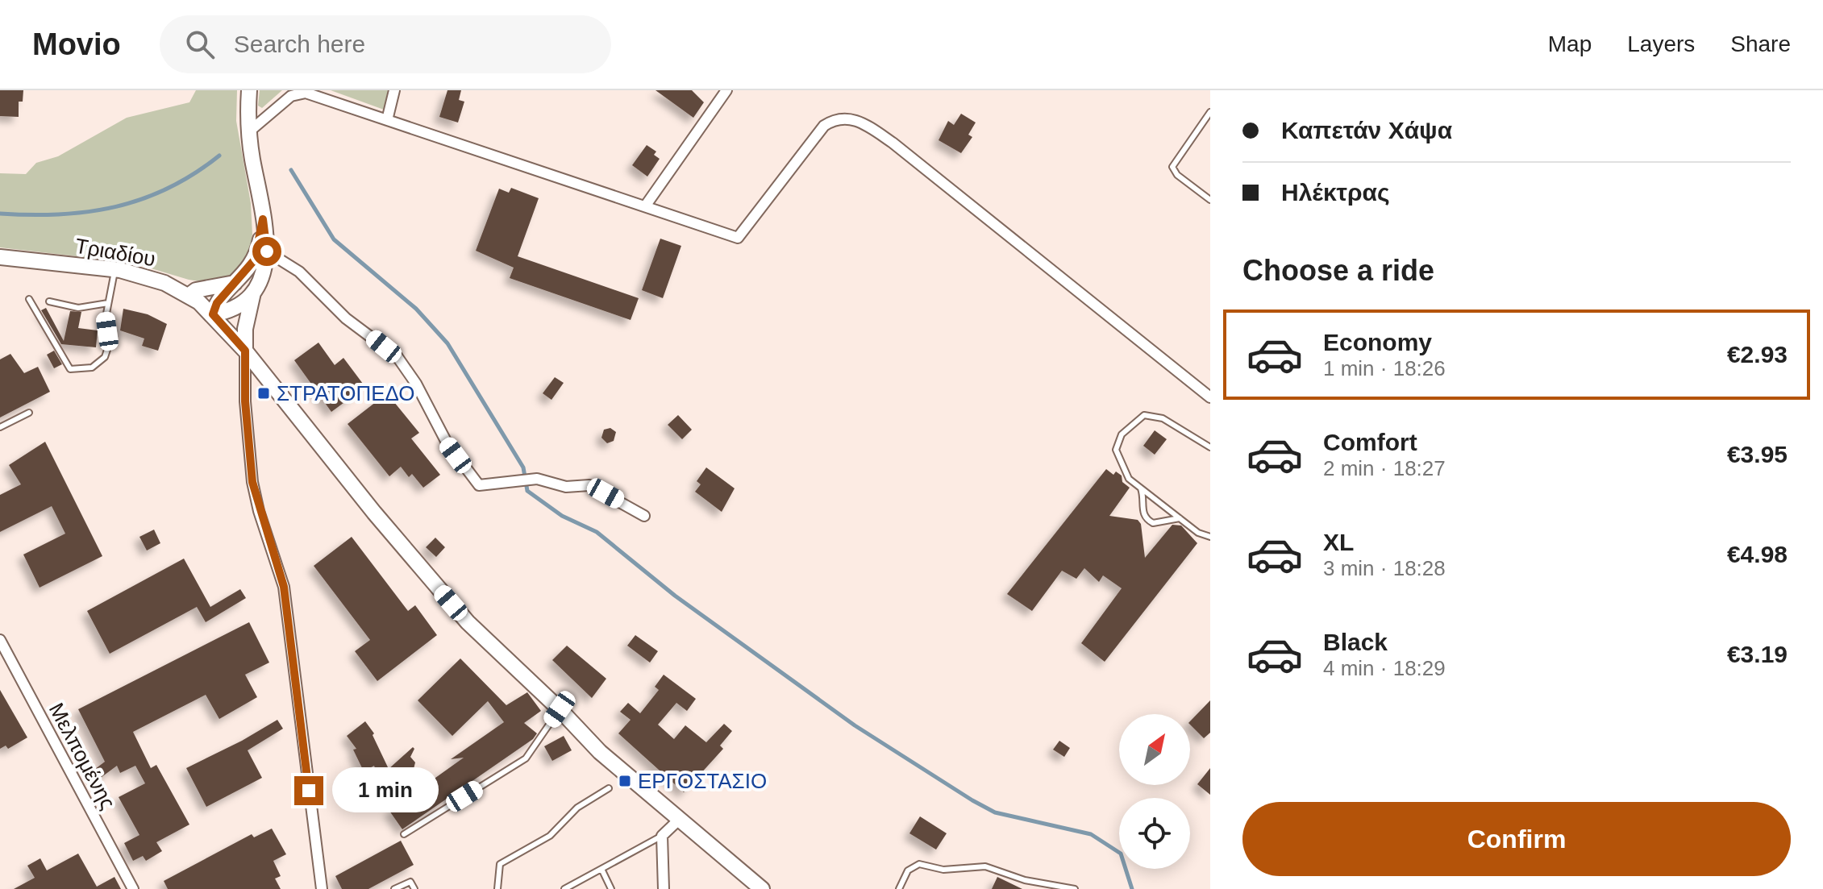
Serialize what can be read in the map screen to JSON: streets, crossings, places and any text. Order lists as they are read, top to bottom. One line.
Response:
{"streets":{"main road":["Τριαδίου"],"street":["Μελπομένης"]},"places":{"transit":["ΣΤΡΑΤΟΠΕΔΟ","ΕΡΓΟΣΤΑΣΙΟ"]},"north":"top right","page":{"header":"Movio","search":"Search here","nav":["Map","Layers","Share"],"banner":["Καπετάν Χάψα","Ηλέκτρας"],"heading":"Choose a ride","list":[{"name":"Economy","note":"1 min · 18:26","value":"€2.93"},{"name":"Comfort","note":"2 min · 18:27","value":"€3.95"},{"name":"XL","note":"3 min · 18:28","value":"€4.98"},{"name":"Black","note":"4 min · 18:29","value":"€3.19"}],"bubble":"1 min","buttons":"Confirm"}}
